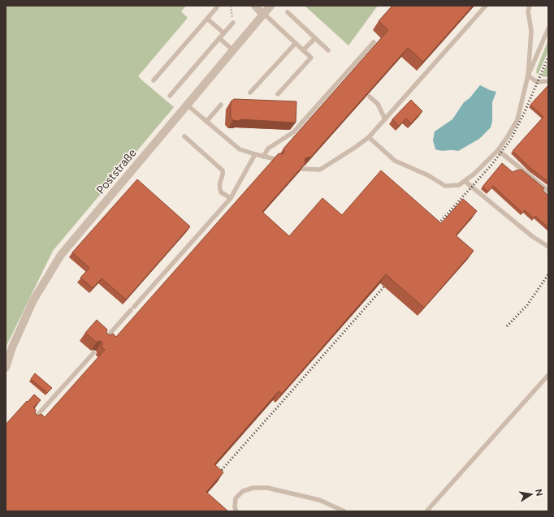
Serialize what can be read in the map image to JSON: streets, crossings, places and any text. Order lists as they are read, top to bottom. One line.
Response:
{"streets":{"street":["Poststraße"]},"north":"right"}
